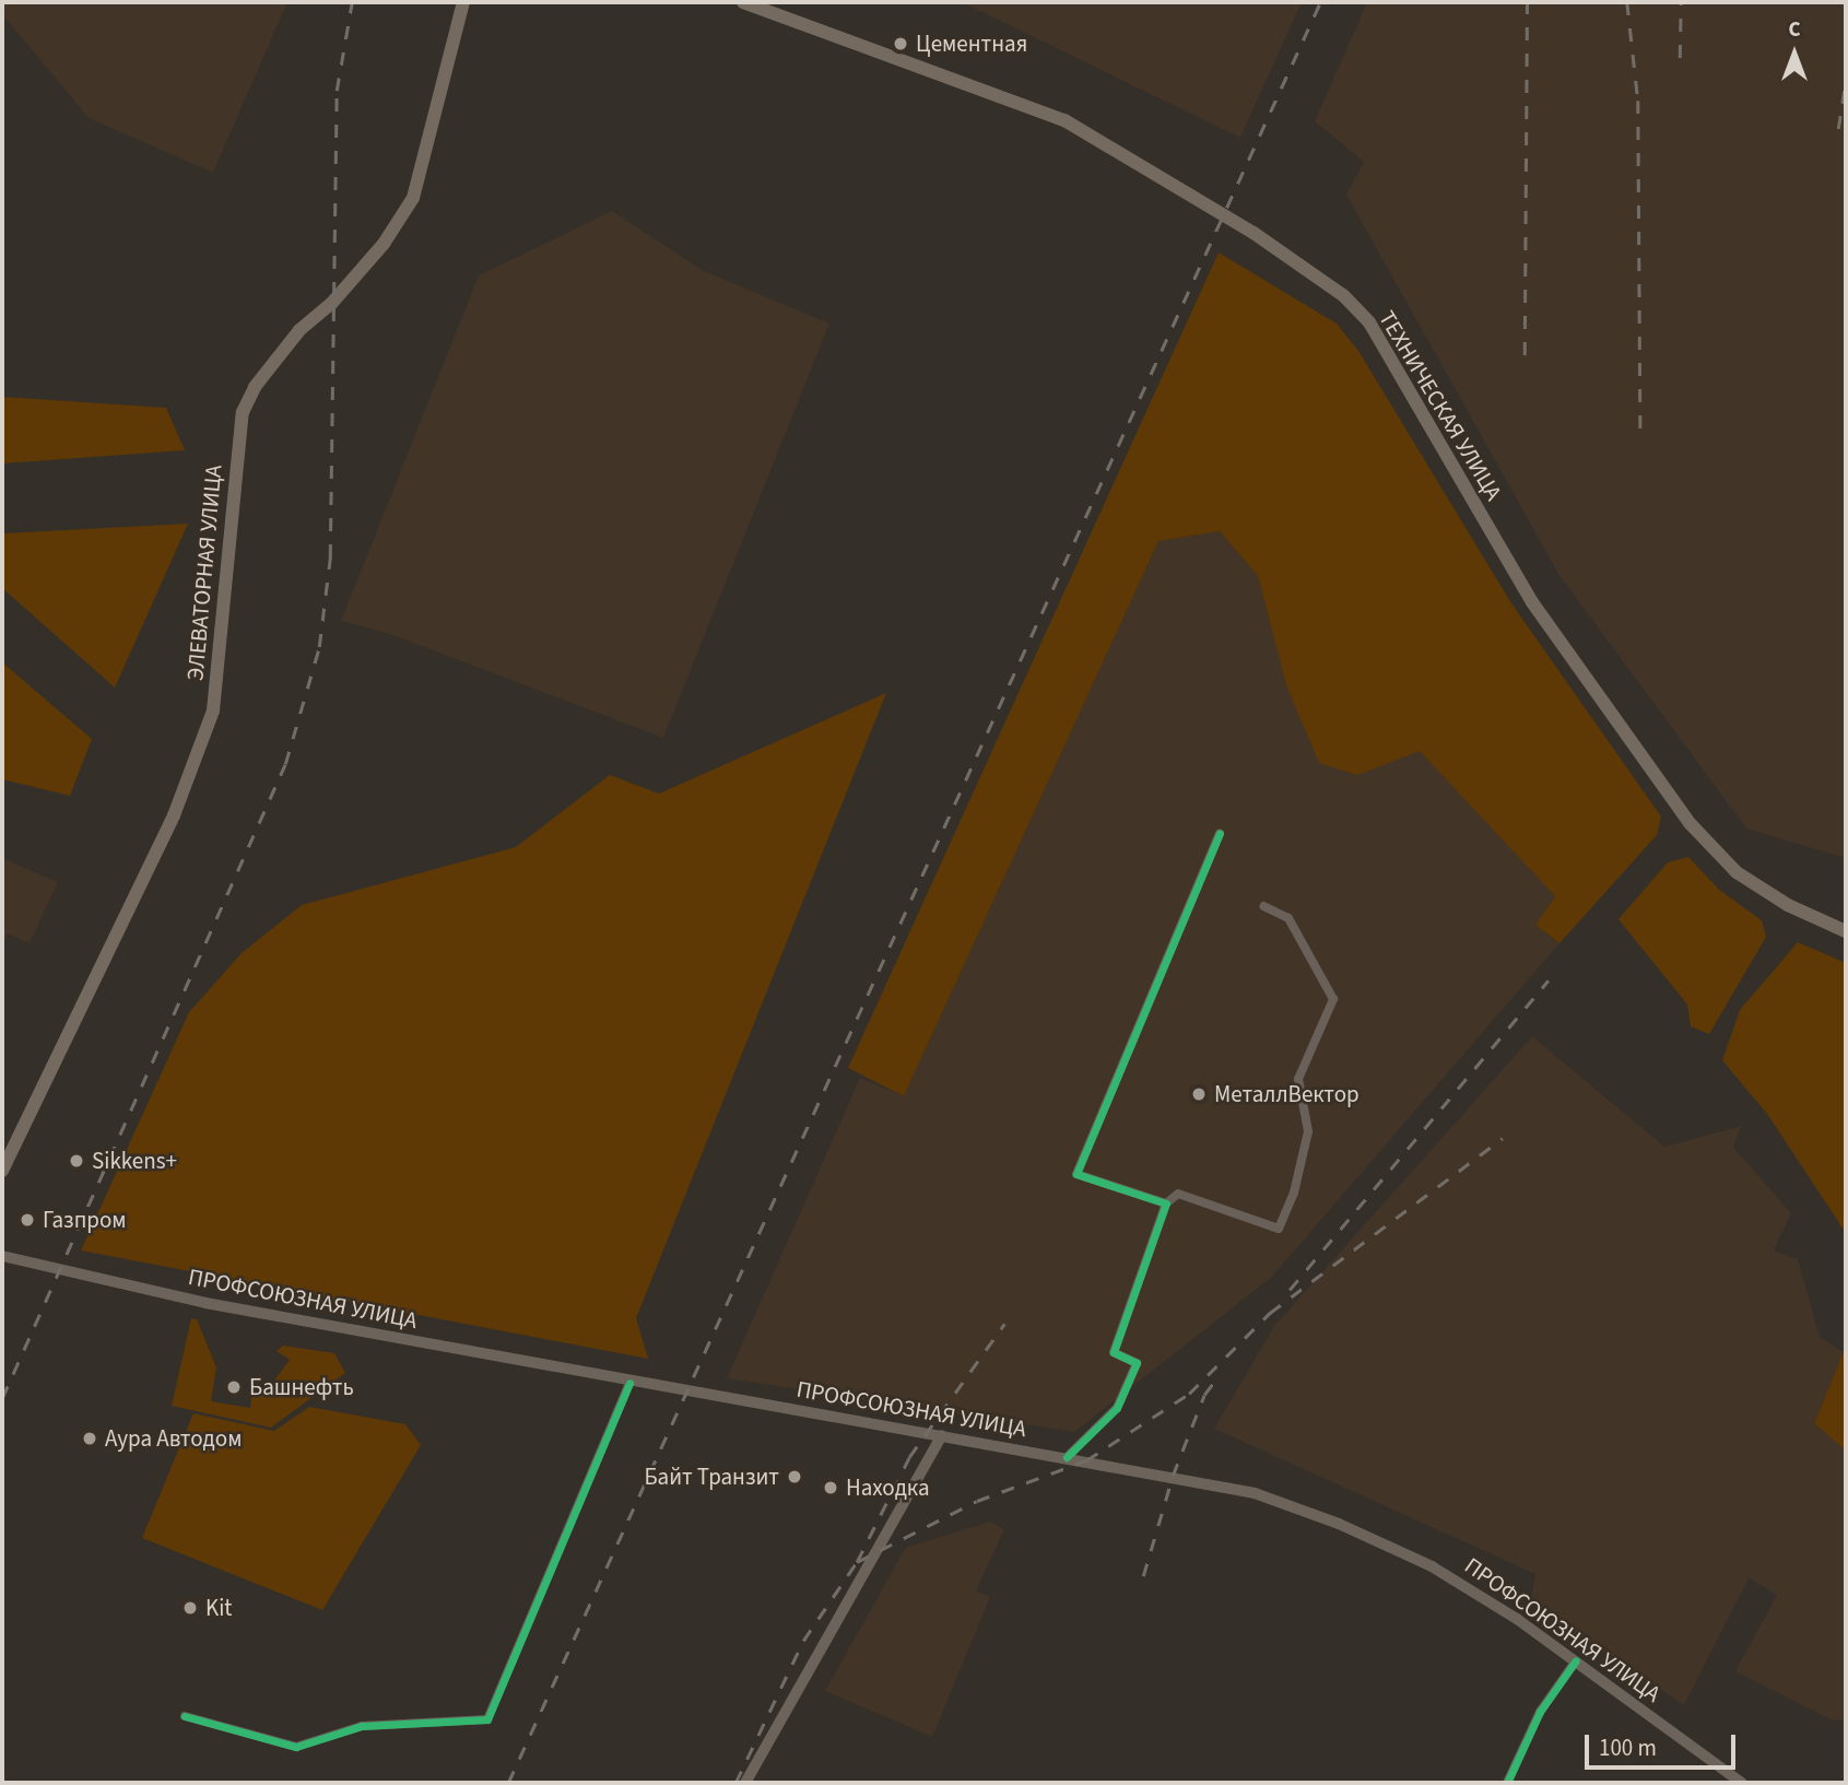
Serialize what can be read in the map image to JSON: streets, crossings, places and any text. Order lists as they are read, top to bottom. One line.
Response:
{"streets":{"main road":["ТЕХНИЧЕСКАЯ УЛИЦА","ЭЛЕВАТОРНАЯ УЛИЦА","ПРОФСОЮЗНАЯ УЛИЦА"]},"places":["Цементная","МеталлВектор","Sikkens+","Газпром","Башнефть","Аура Автодом","Байт Транзит","Находка","Kit"],"scale_bar":"100 m","north":"top"}
